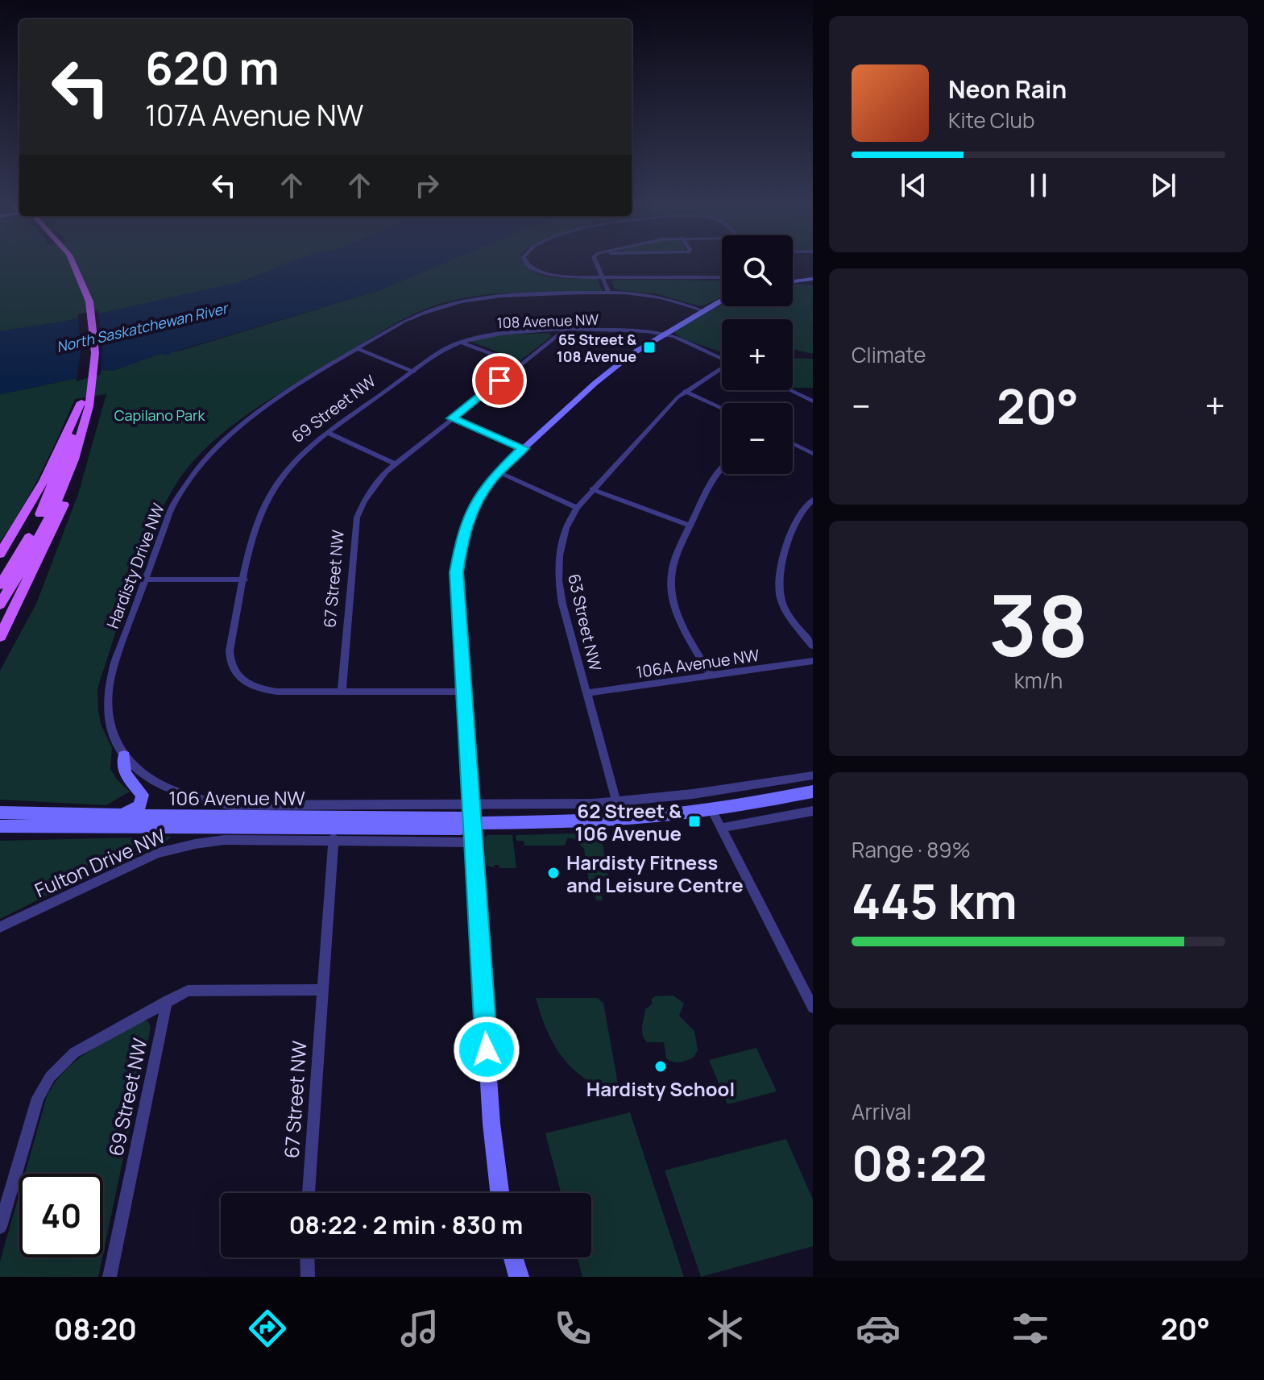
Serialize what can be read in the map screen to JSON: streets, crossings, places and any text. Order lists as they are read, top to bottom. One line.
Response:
{"streets":{"street":["108 Avenue NW","69 Street NW","Hardisty Drive NW","67 Street NW","63 Street NW","106A Avenue NW","106 Avenue NW","Fulton Drive NW"]},"crossings":[["108 Avenue NW","69 Street NW"],["108 Avenue NW","67 Street NW"],["69 Street NW","67 Street NW"],["Hardisty Drive NW","67 Street NW"],["Hardisty Drive NW","106 Avenue NW"],["Hardisty Drive NW","Fulton Drive NW"],["67 Street NW","106 Avenue NW"],["67 Street NW","Fulton Drive NW"],["63 Street NW","106A Avenue NW"],["106 Avenue NW","Fulton Drive NW"]],"water":["North Saskatchewan River"],"parks":["Capilano Park"],"places":{"transit":["65 Street & 108 Avenue","62 Street & 106 Avenue"],"other":["Hardisty Fitness and Leisure Centre","Hardisty School"]},"page":{"turn":["620 m","107A Avenue NW"],"song":["Neon Rain","Kite Club"],"map_buttons":["+","−"],"tile":["Climate",["38","km/h"],["Range · 89%","445 km"],["Arrival","08:22"]],"heat":["−","20°","+"],"limit":"40","trip":"08:22 · 2 min · 830 m","tabs":["08:20","20°"]}}
